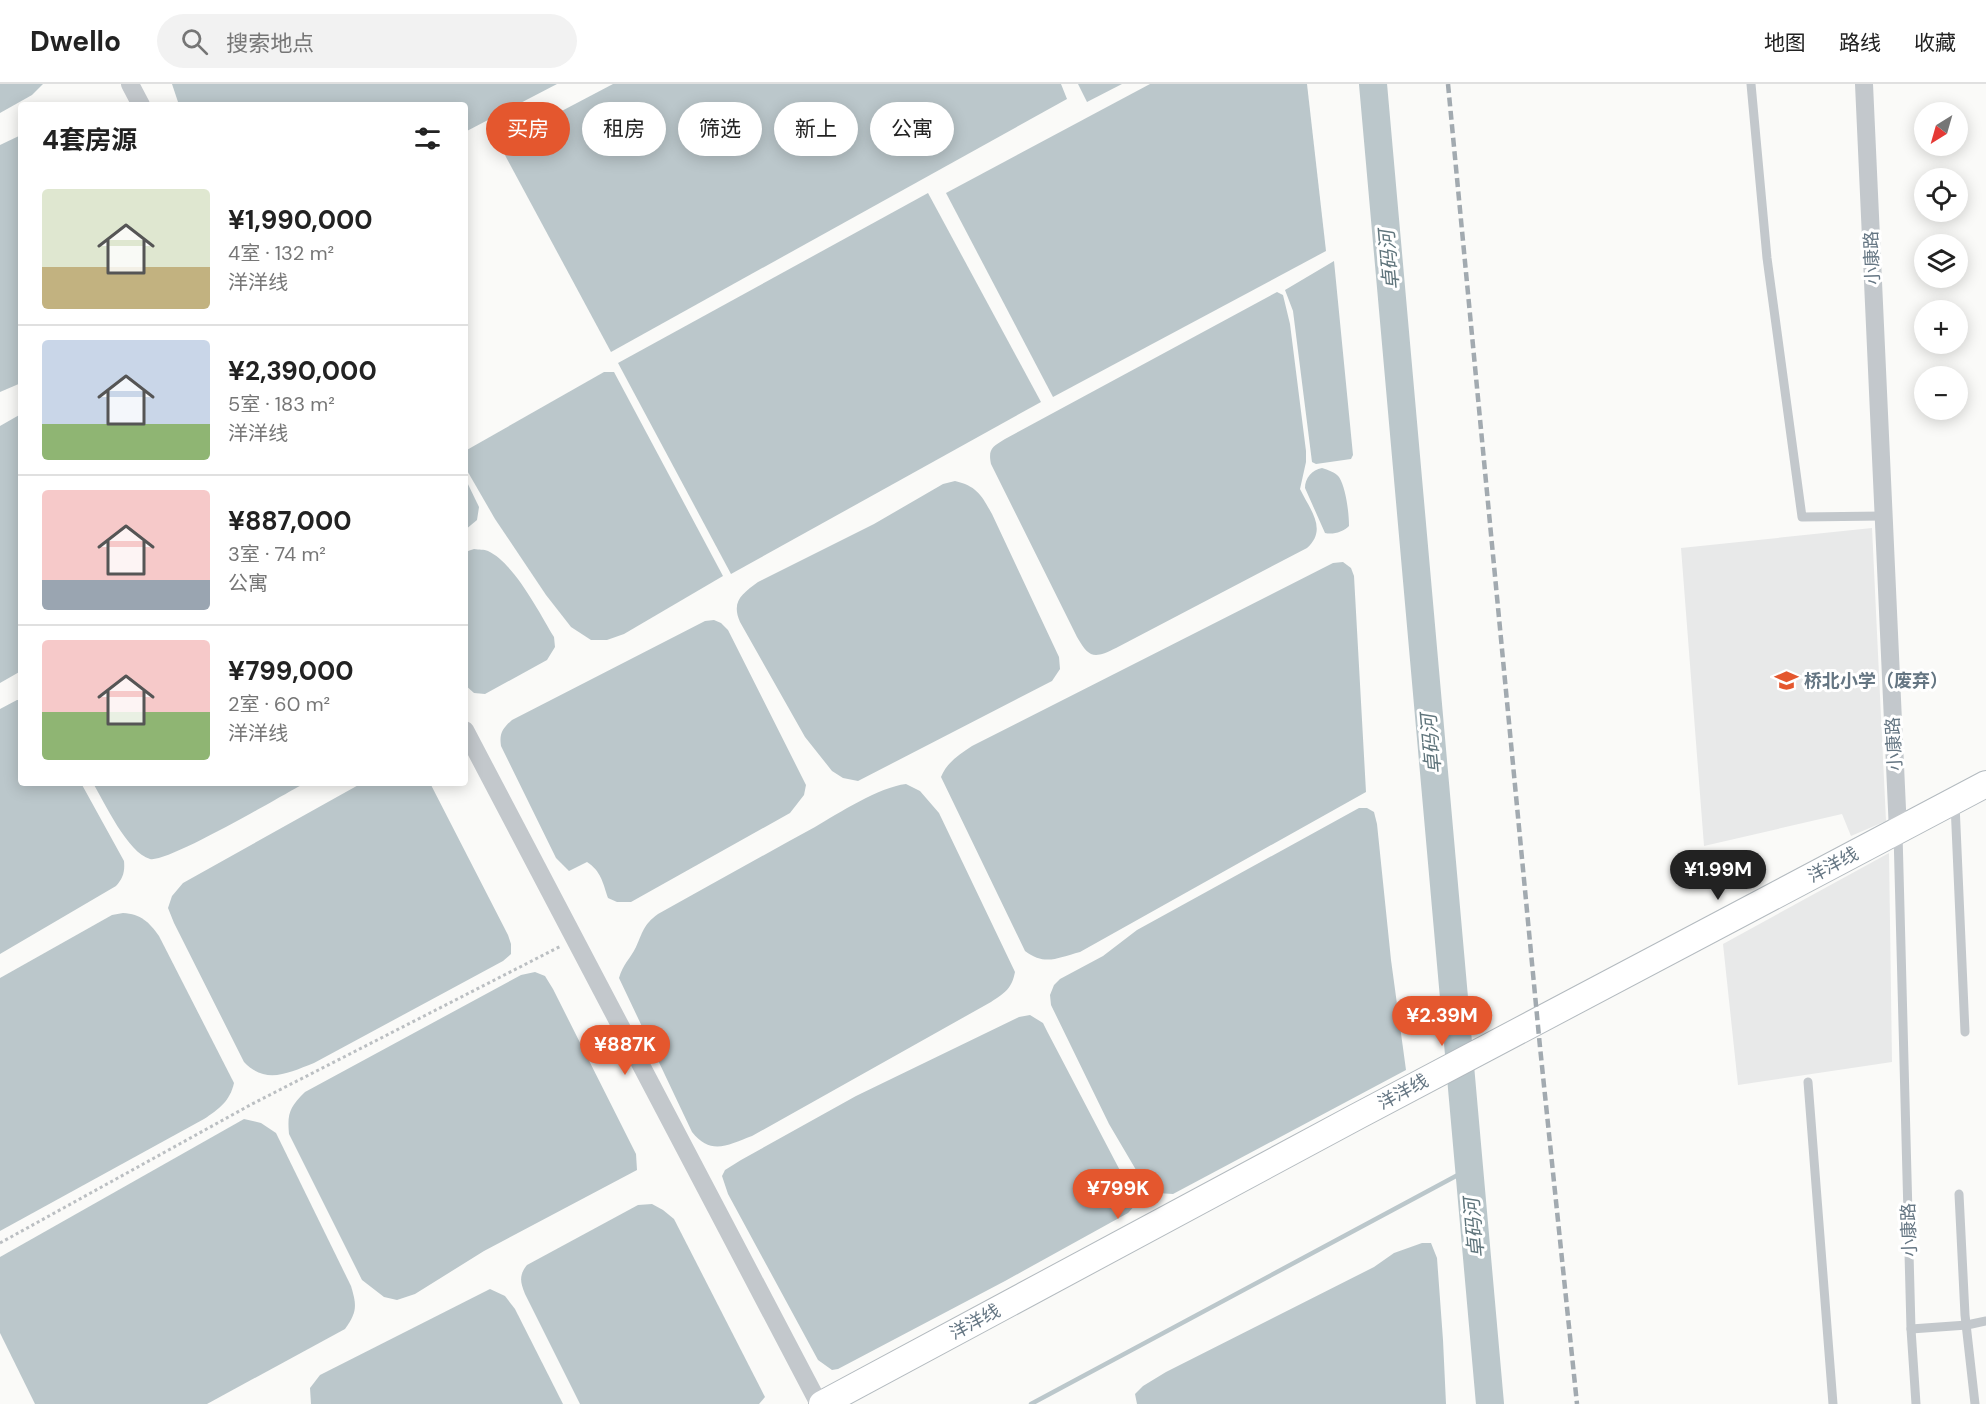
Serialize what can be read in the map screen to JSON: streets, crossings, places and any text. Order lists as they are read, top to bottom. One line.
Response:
{"streets":{"main road":["洋洋线"],"street":["小康路"]},"crossings":[["小康路","洋洋线"]],"water":["卓码河"],"places":{"school or university":["桥北小学（废弃）"]},"north":"bottom left","page":{"header":"Dwello","search":"搜索地点","nav":["地图","路线","收藏"],"map_buttons":["+","−"],"chip":["买房","租房","筛选","新上","公寓"],"heading":"4套房源","list":[{"name":"¥1,990,000","note":"4室 · 132 m² · 洋洋线"},{"name":"¥2,390,000","note":"5室 · 183 m² · 洋洋线"},{"name":"¥887,000","note":"3室 · 74 m² · 公寓"},{"name":"¥799,000","note":"2室 · 60 m² · 洋洋线"}],"price":["¥1.99M","¥2.39M","¥887K","¥799K"]}}
